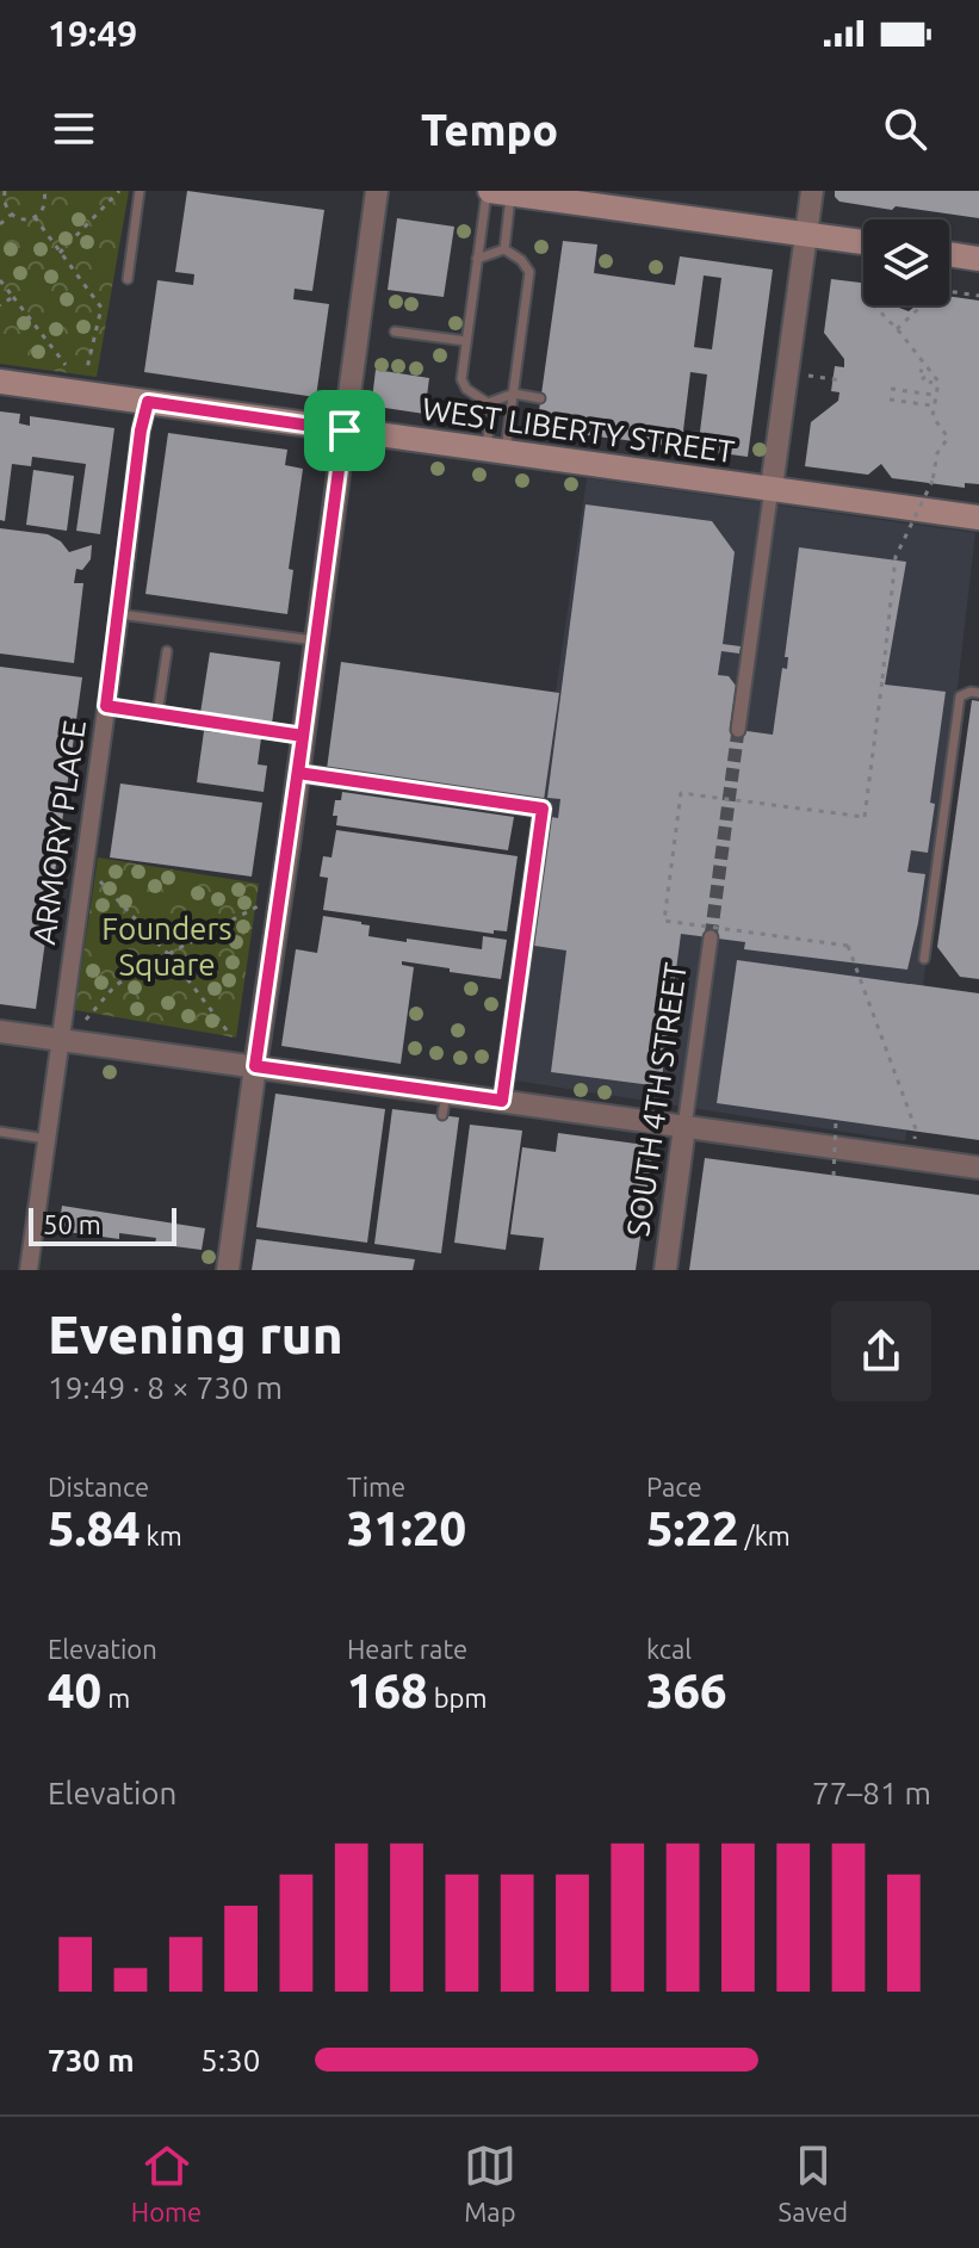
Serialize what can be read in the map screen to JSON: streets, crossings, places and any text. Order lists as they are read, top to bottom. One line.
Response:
{"streets":{"main road":["WEST LIBERTY STREET"],"street":["ARMORY PLACE","SOUTH 4TH STREET"]},"crossings":[["WEST LIBERTY STREET","ARMORY PLACE"]],"parks":["Founders Square"],"scale_bar":"50 m","page":{"status":"19:49","header":"Tempo","scale":"50 m","heading":["Evening run","19:49 · 8 × 730 m"],"stats":[["Distance","5.84 km"],["Time","31:20"],["Pace","5:22 /km"],["Elevation","40 m"],["Heart rate","168 bpm"],["kcal","366"]],"chart":["Elevation","77–81 m"],"list":[{"name":"730 m","note":"5:30"}],"tabs":["Home","Map","Saved"]}}
